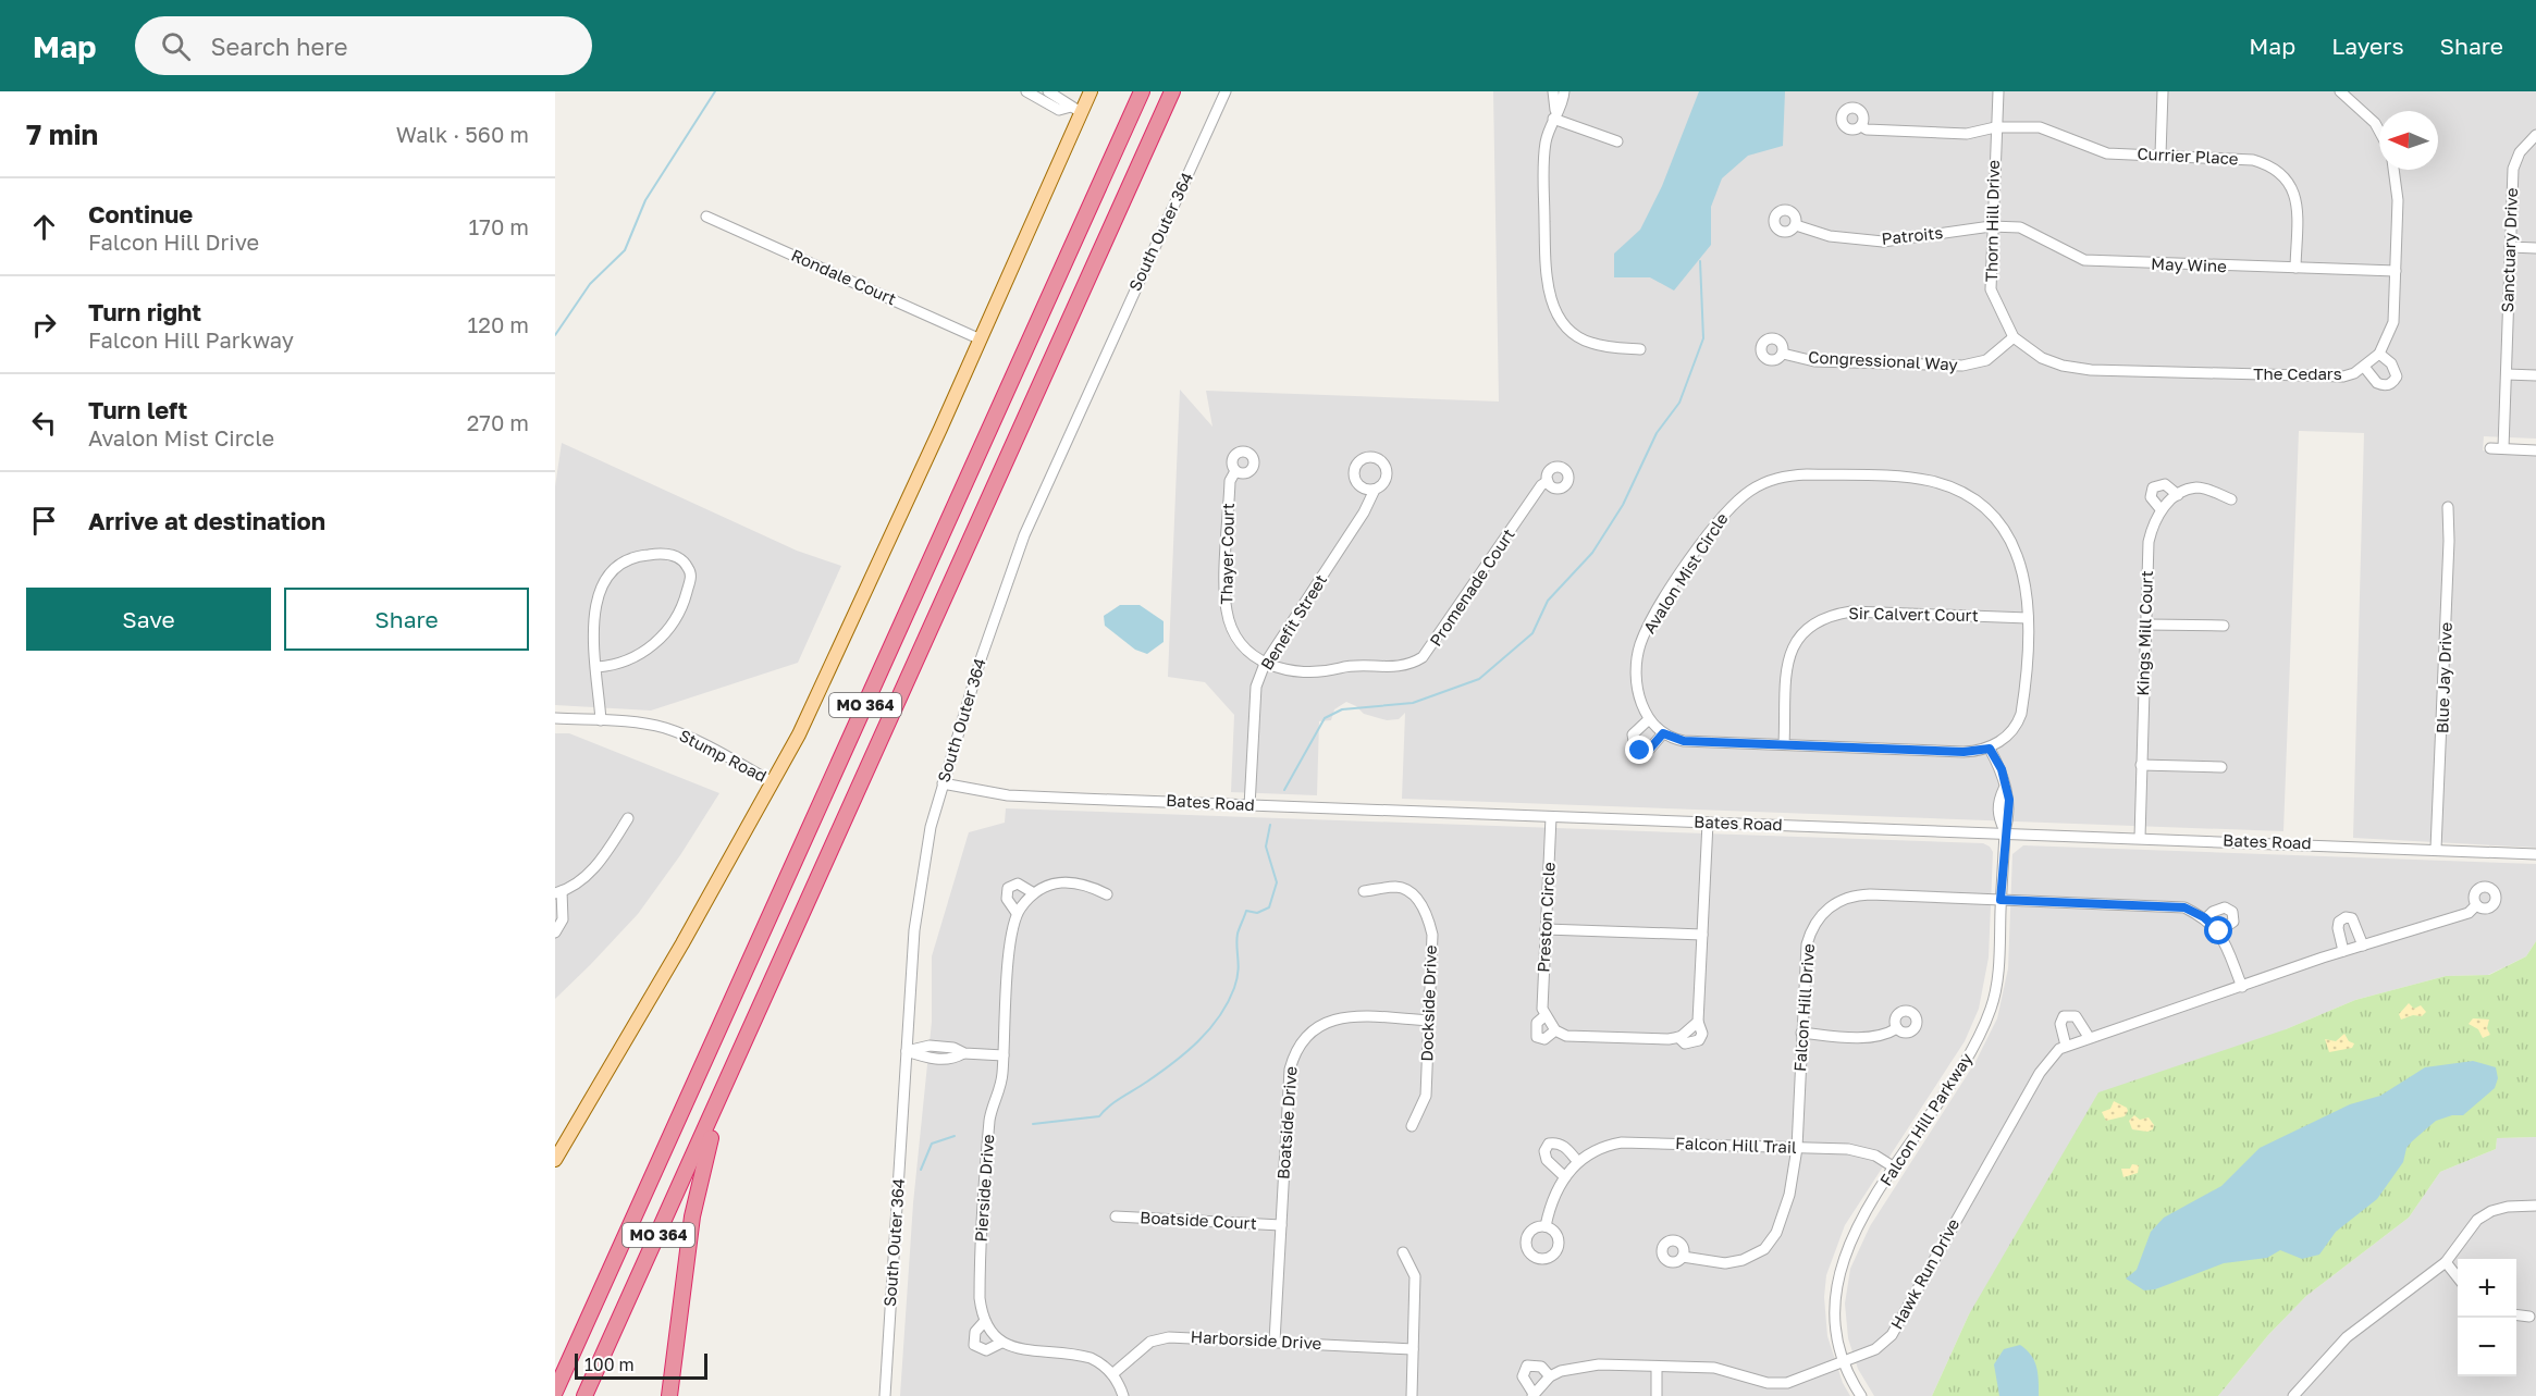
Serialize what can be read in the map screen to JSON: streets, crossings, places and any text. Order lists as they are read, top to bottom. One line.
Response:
{"streets":{"highway":["MO 364"],"street":["Currier Place","Thorn Hill Drive","South Outer 364","Patroits","Sanctuary Drive","May Wine","Rondale Court","Congressional Way","The Cedars","Thayer Court","Avalon Mist Circle","Promenade Court","Sir Calvert Court","Benefit Street","Kings Mill Court","Blue Jay Drive","Stump Road","Bates Road","Preston Circle","Dockside Drive","Falcon Hill Drive","Falcon Hill Parkway","Boatside Drive","Falcon Hill Trail","Pierside Drive","Boatside Court","Hawk Run Drive","Harborside Drive"]},"crossings":[["Currier Place","Thorn Hill Drive"],["Currier Place","May Wine"],["Thorn Hill Drive","Patroits"],["Thorn Hill Drive","May Wine"],["Thorn Hill Drive","Congressional Way"],["Thorn Hill Drive","The Cedars"],["South Outer 364","Bates Road"],["Patroits","May Wine"],["May Wine","The Cedars"],["Thayer Court","Promenade Court"],["Thayer Court","Benefit Street"],["Avalon Mist Circle","Sir Calvert Court"],["Avalon Mist Circle","Falcon Hill Parkway"],["Promenade Court","Benefit Street"],["Benefit Street","Bates Road"],["Kings Mill Court","Bates Road"],["Blue Jay Drive","Bates Road"],["Bates Road","Preston Circle"],["Bates Road","Falcon Hill Parkway"],["Dockside Drive","Boatside Drive"],["Falcon Hill Drive","Falcon Hill Parkway"],["Falcon Hill Drive","Falcon Hill Trail"],["Falcon Hill Drive","Hawk Run Drive"],["Falcon Hill Parkway","Falcon Hill Trail"],["Falcon Hill Parkway","Hawk Run Drive"],["Boatside Drive","Boatside Court"],["Boatside Drive","Harborside Drive"],["Pierside Drive","Harborside Drive"]],"scale_bar":"100 m","north":"left","page":{"header":"Map","search":"Search here","nav":["Map","Layers","Share"],"heading":["7 min","Walk · 560 m"],"list":[["Continue","Falcon Hill Drive","170 m"],["Turn right","Falcon Hill Parkway","120 m"],["Turn left","Avalon Mist Circle","270 m"],"Arrive at destination"],"buttons":["Save","Share"],"map_buttons":["+","−"],"scale":"100 m"}}
